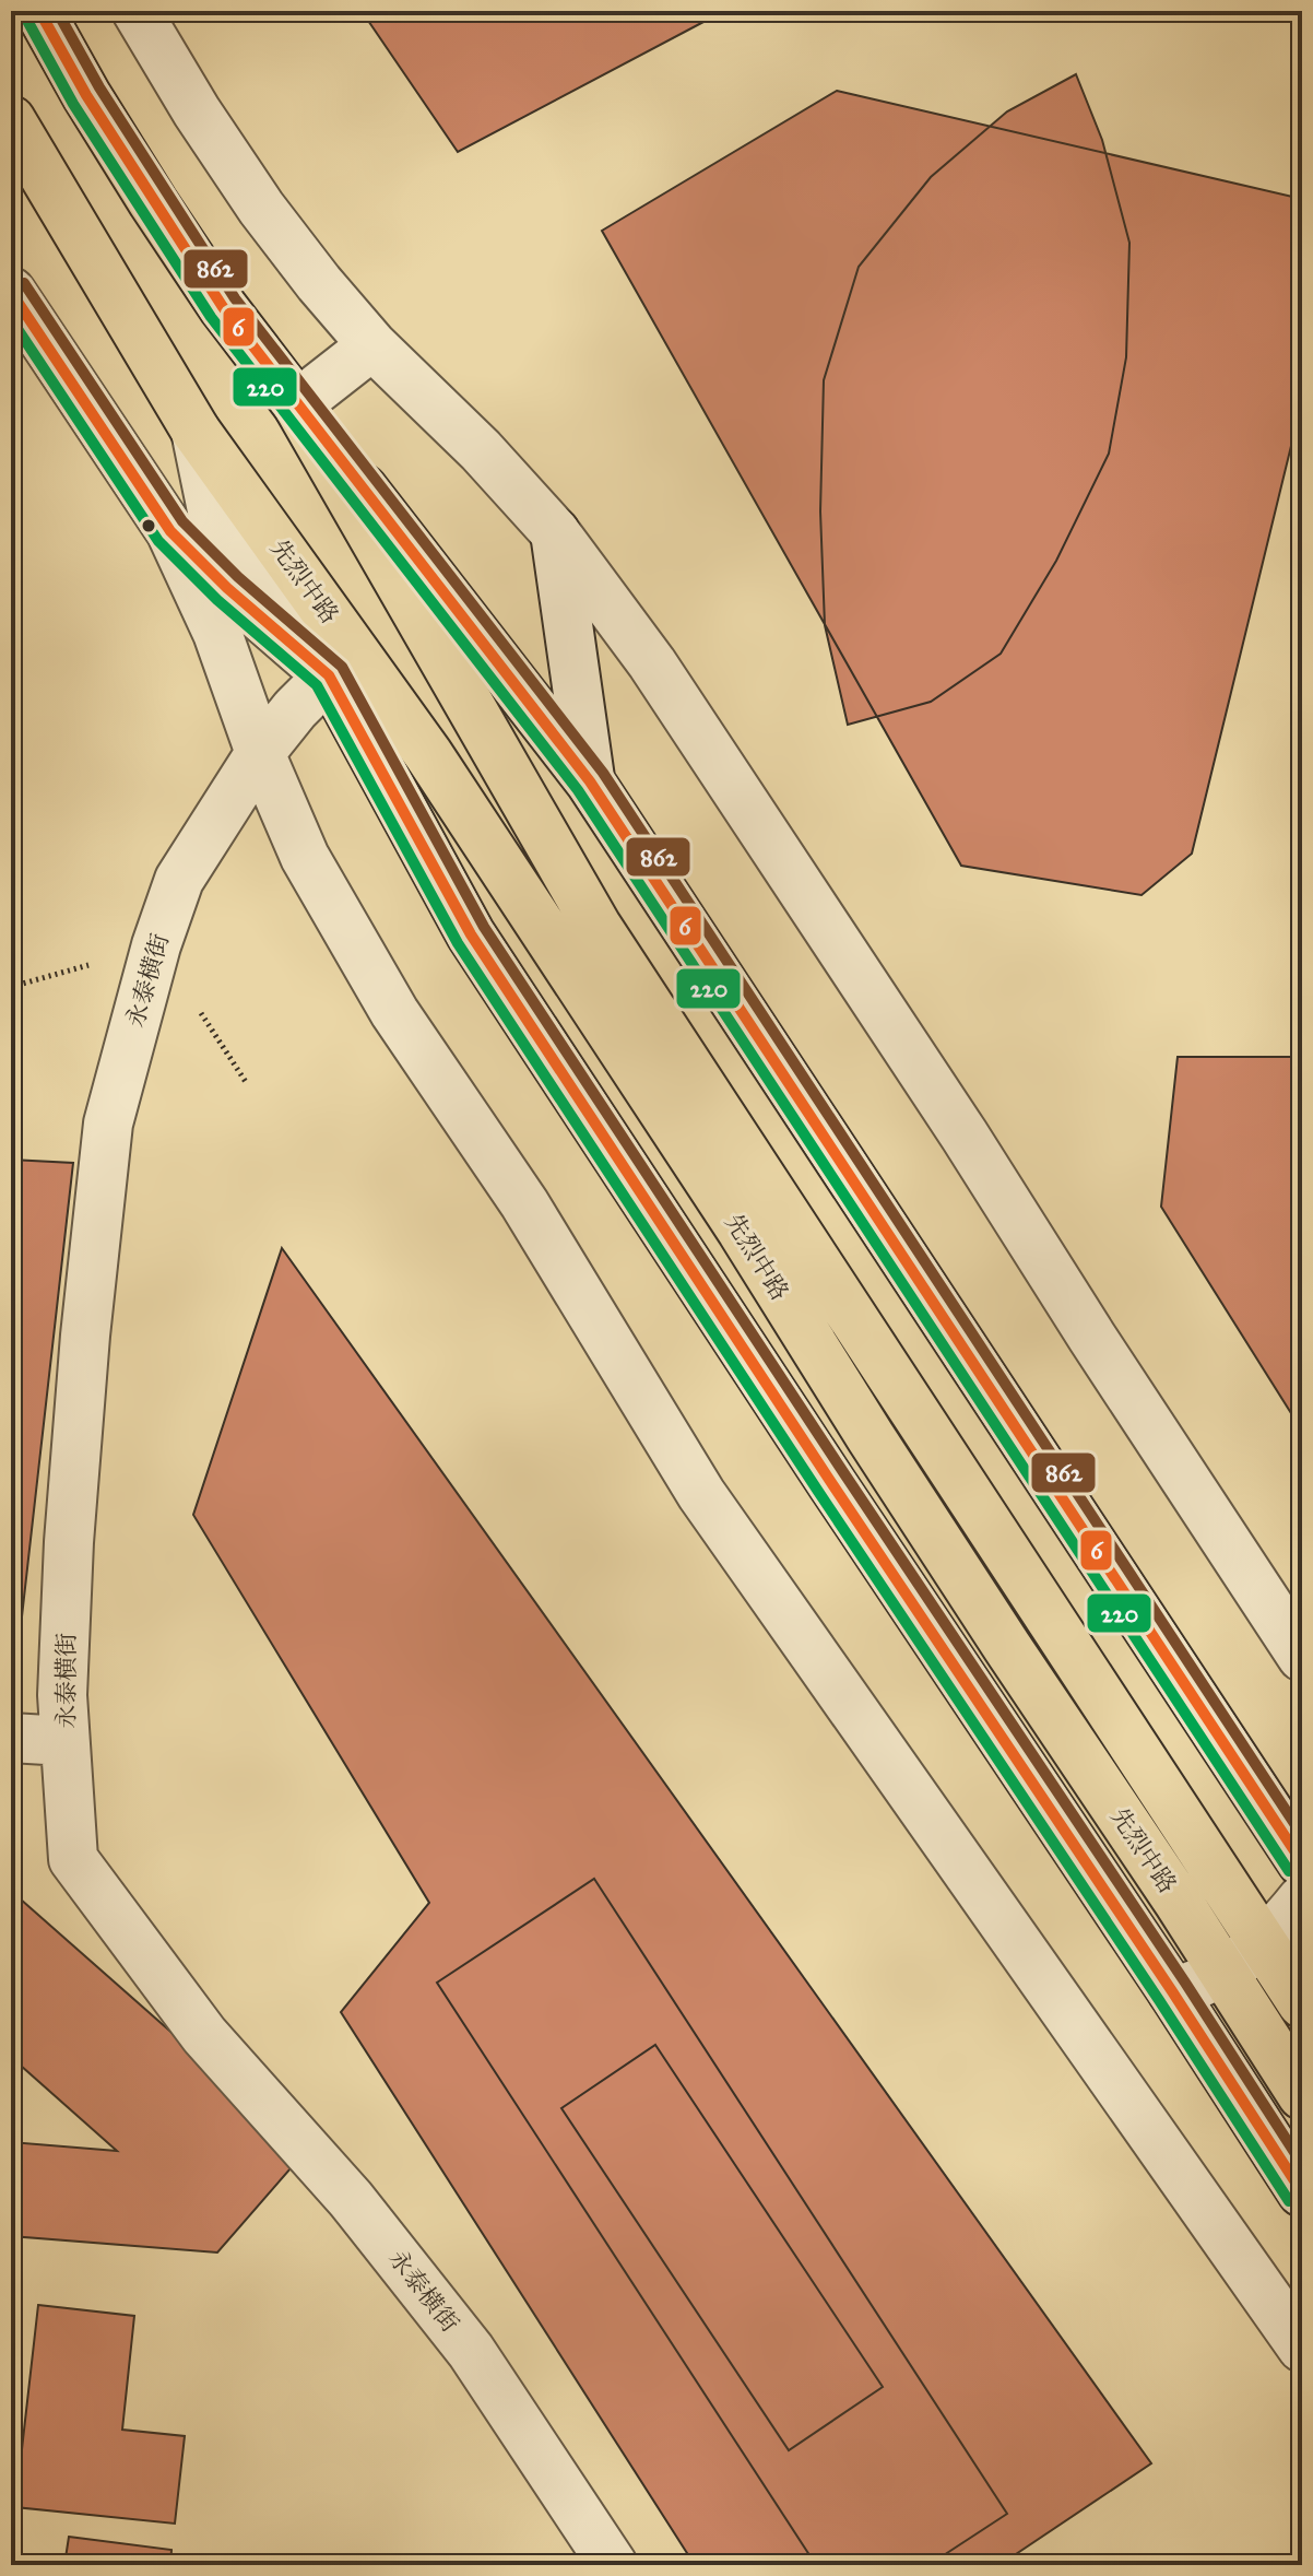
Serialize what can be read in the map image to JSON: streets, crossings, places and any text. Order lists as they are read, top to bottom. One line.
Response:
{"streets":{"main road":["先烈中路"],"street":["永泰横街"]},"crossings":[["先烈中路","永泰横街"]],"lines":["transit line 6","transit line 862","transit line 220"]}
